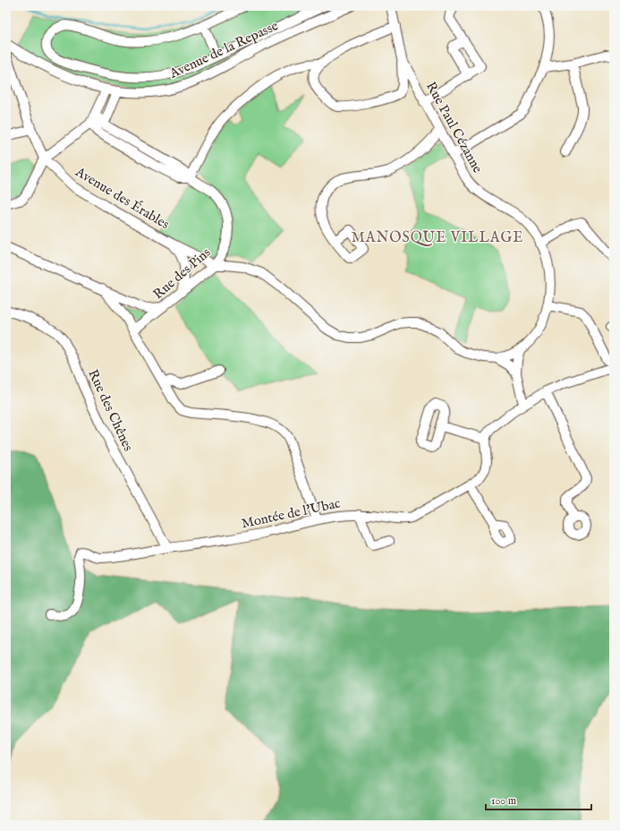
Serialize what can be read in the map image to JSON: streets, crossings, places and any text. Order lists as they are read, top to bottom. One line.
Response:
{"streets":{"street":["Avenue de la Repasse","Rue Paul Cézanne","Avenue des Érables","Rue des Pins","Rue des Chênes","Montée de l'Ubac"]},"crossings":[["Avenue des Érables","Rue des Pins"],["Rue des Chênes","Montée de l'Ubac"]],"districts":["MANOSQUE VILLAGE"],"scale_bar":"100 m"}
